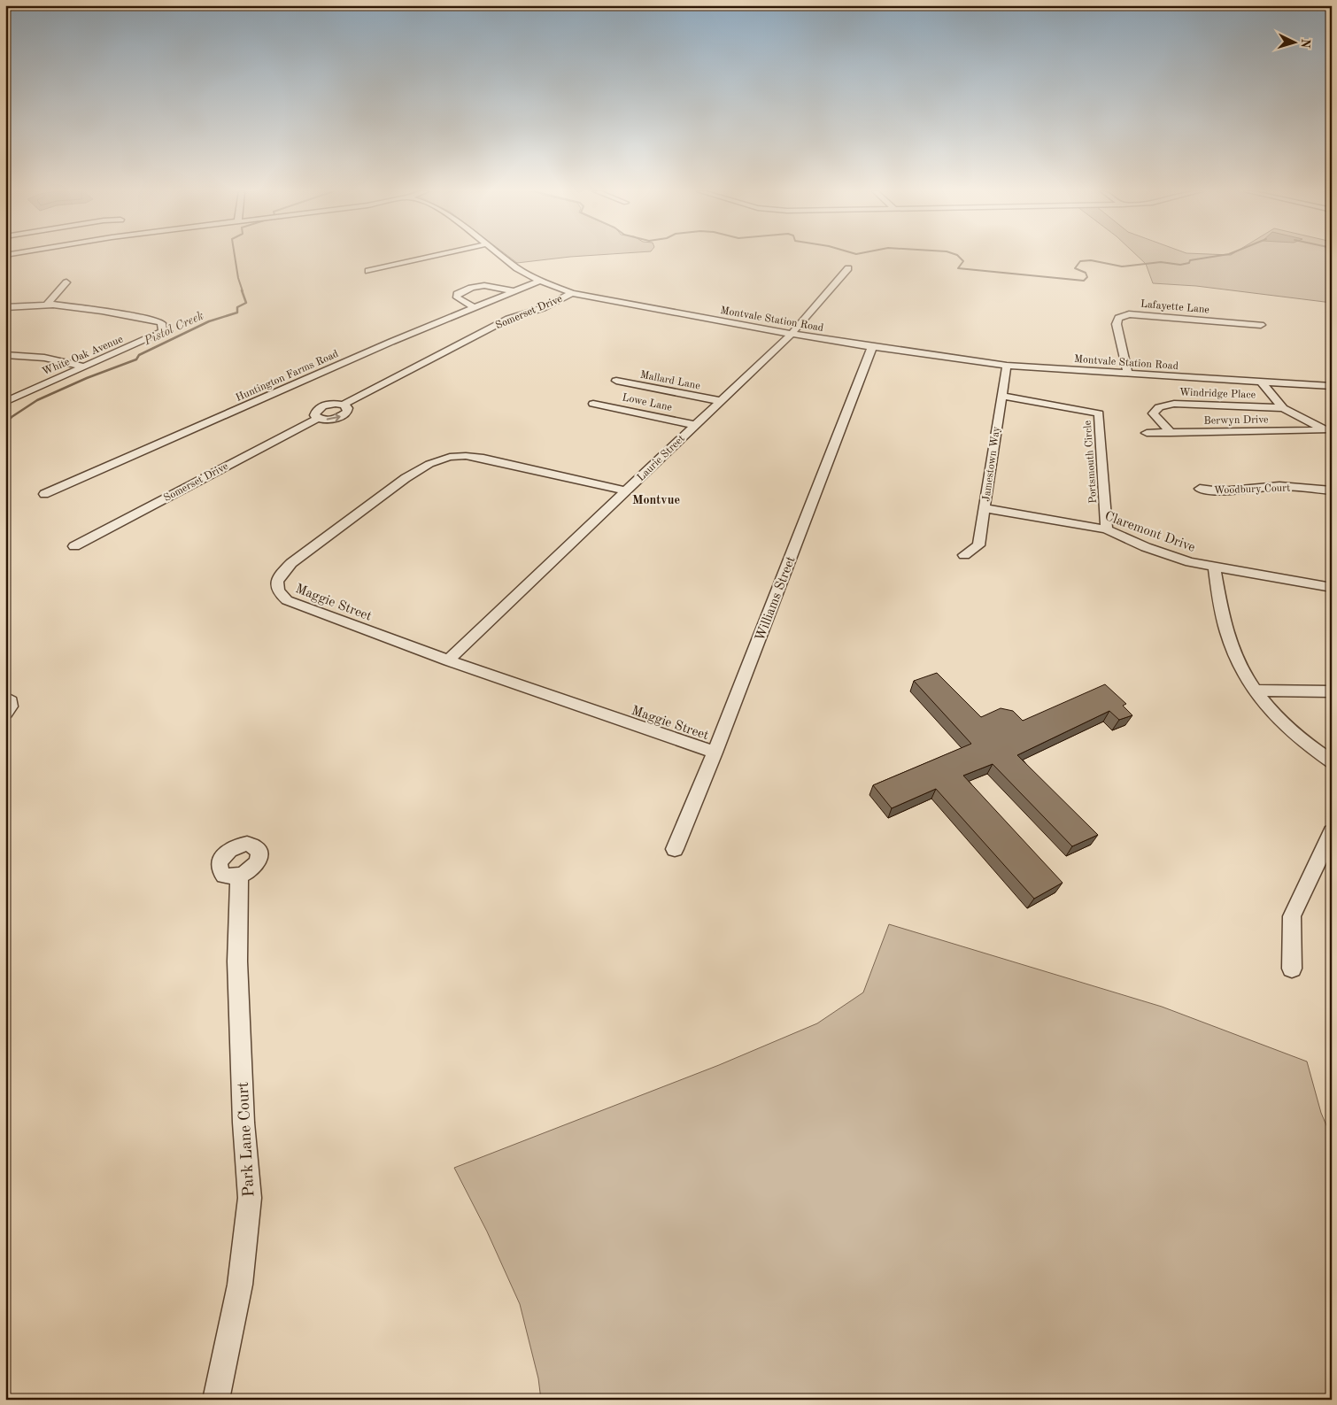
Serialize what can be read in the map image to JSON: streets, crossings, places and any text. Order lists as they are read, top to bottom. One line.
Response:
{"streets":{"street":["Lafayette Lane","Somerset Drive","Montvale Station Road","White Oak Avenue","Huntington Farms Road","Mallard Lane","Windridge Place","Lowe Lane","Berwyn Drive","Laurie Street","Portsmouth Circle","Jamestown Way","Woodbury Court","Claremont Drive","Williams Street","Maggie Street","Park Lane Court"]},"crossings":[["Lafayette Lane","Montvale Station Road"],["Somerset Drive","Montvale Station Road"],["Montvale Station Road","Huntington Farms Road"],["Montvale Station Road","Laurie Street"],["Montvale Station Road","Jamestown Way"],["Montvale Station Road","Williams Street"],["Mallard Lane","Laurie Street"],["Windridge Place","Berwyn Drive"],["Lowe Lane","Laurie Street"],["Laurie Street","Maggie Street"],["Portsmouth Circle","Jamestown Way"],["Portsmouth Circle","Claremont Drive"],["Jamestown Way","Claremont Drive"],["Williams Street","Maggie Street"]],"districts":["Montvue"],"water":["Pistol Creek"],"north":"right"}
